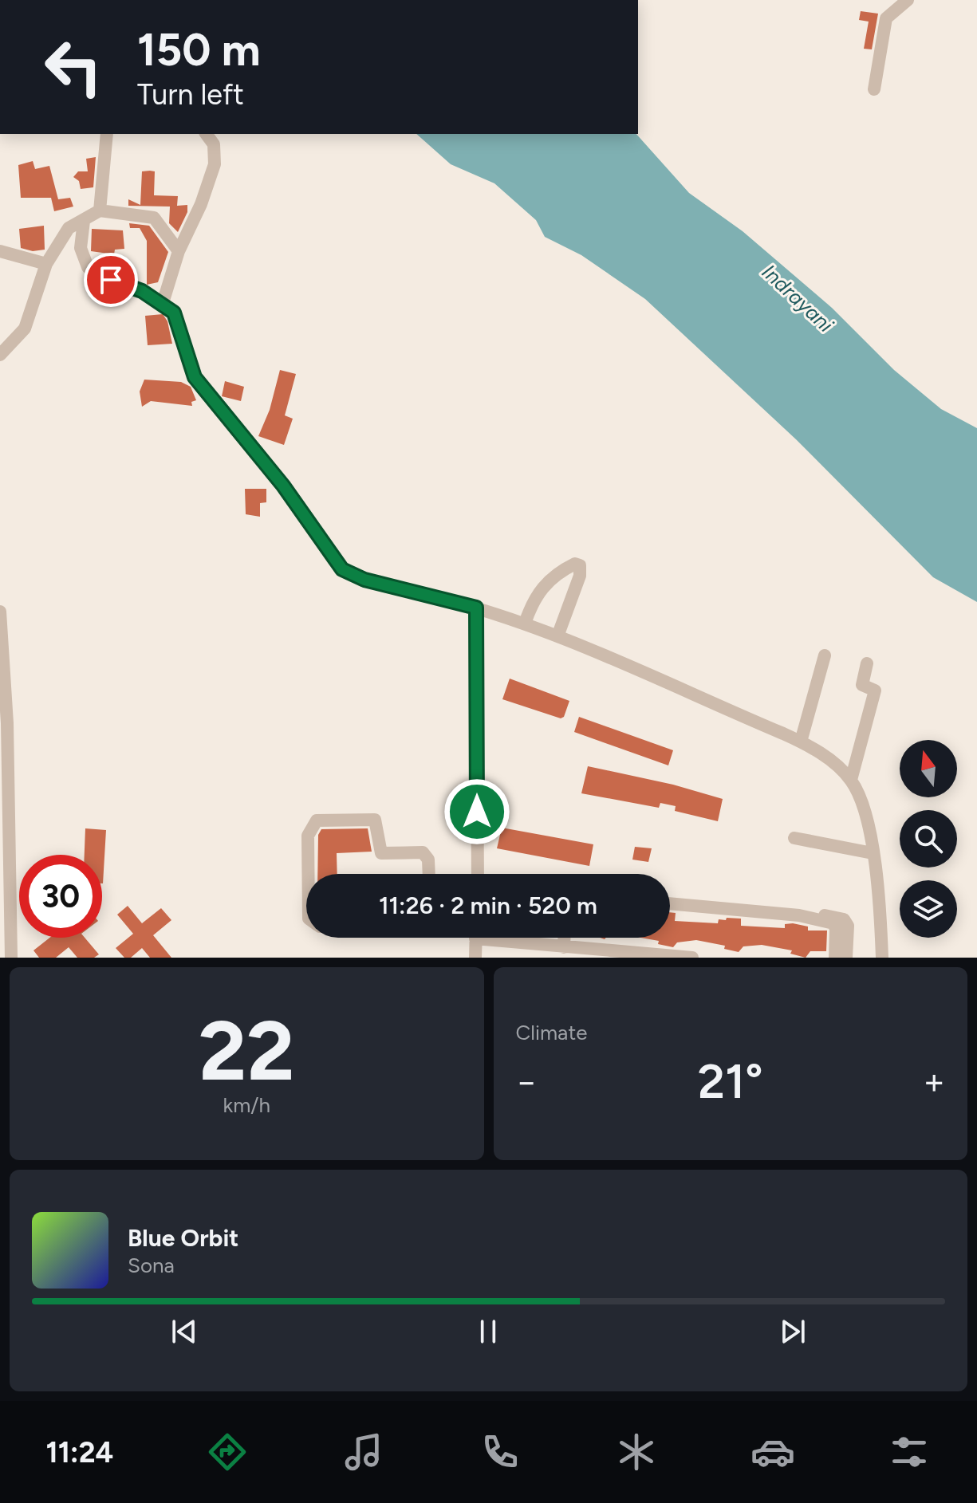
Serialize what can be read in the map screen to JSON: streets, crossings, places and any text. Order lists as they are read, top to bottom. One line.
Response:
{"water":["Indrayani"],"north":"top","page":{"turn":["150 m","Turn left"],"limit":"30","trip":"11:26 · 2 min · 520 m","tile":[["22","km/h"],"Climate"],"heat":["−","21°","+"],"song":["Blue Orbit","Sona"],"tabs":"11:24"}}
